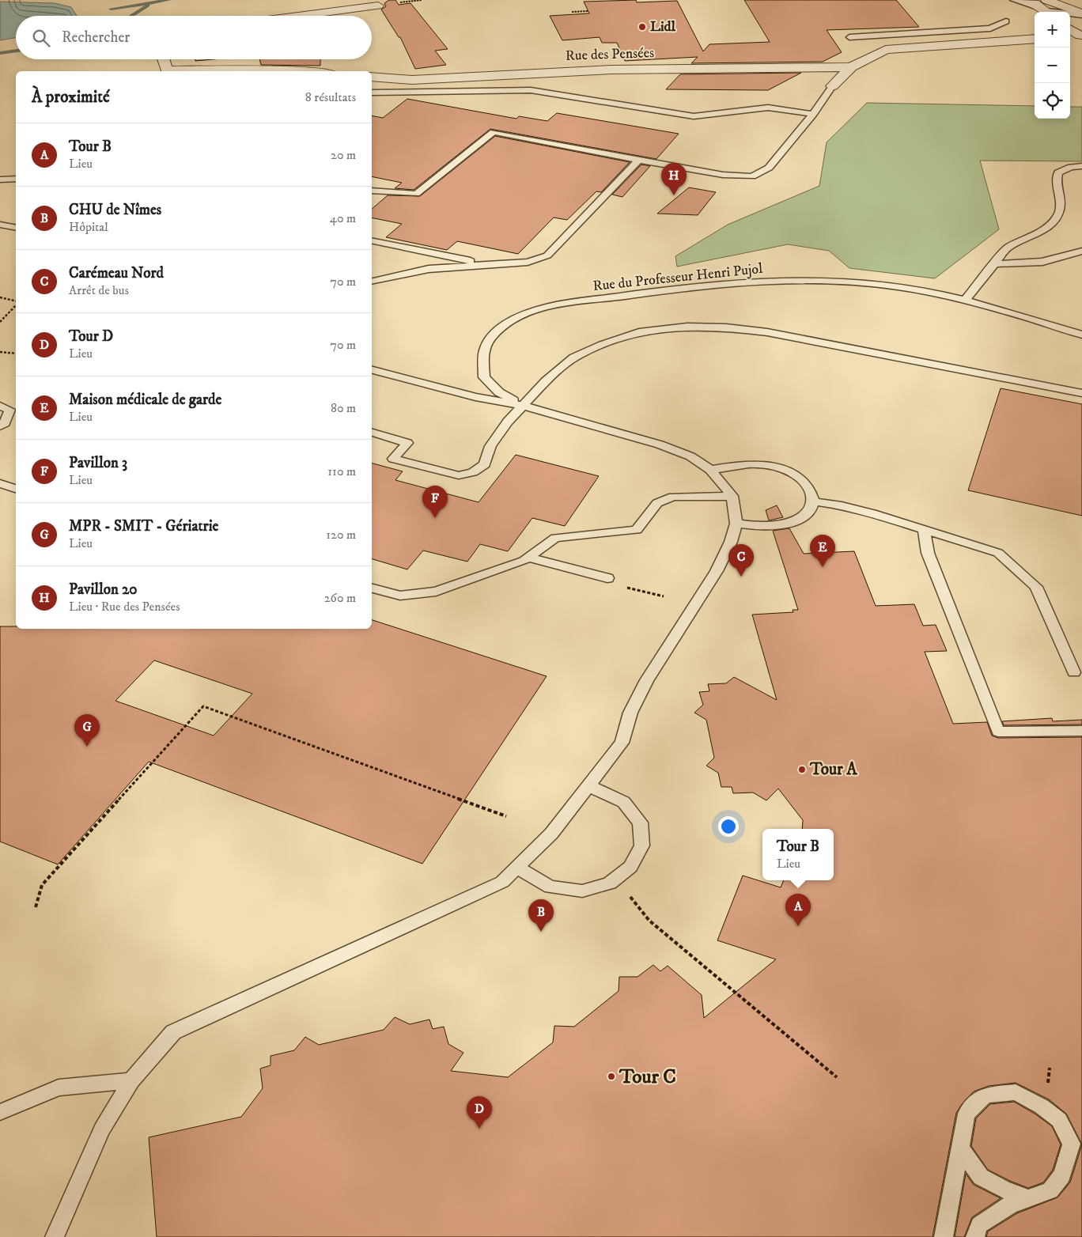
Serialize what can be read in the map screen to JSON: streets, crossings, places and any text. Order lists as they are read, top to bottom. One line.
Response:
{"streets":{"street":["Rue des Pensées"],"lane":["Rue du Professeur Henri Pujol"]},"places":["Lidl","Tour A","Tour C"],"page":{"map_buttons":["+","−"],"search":"Rechercher","heading":["À proximité","8 résultats"],"list":[{"mark":"A","name":"Tour B","note":"Lieu","value":"20 m"},{"mark":"B","name":"CHU de Nîmes","note":"Hôpital","value":"40 m"},{"mark":"C","name":"Carémeau Nord","note":"Arrêt de bus","value":"70 m"},{"mark":"D","name":"Tour D","note":"Lieu","value":"70 m"},{"mark":"E","name":"Maison médicale de garde","note":"Lieu","value":"80 m"},{"mark":"F","name":"Pavillon 3","note":"Lieu","value":"110 m"},{"mark":"G","name":"MPR - SMIT - Gériatrie","note":"Lieu","value":"120 m"},{"mark":"H","name":"Pavillon 20","note":"Lieu · Rue des Pensées","value":"260 m"}],"pins":["H","F","E","C","G","A","B","D"],"popup":["Tour B","Lieu"]}}
